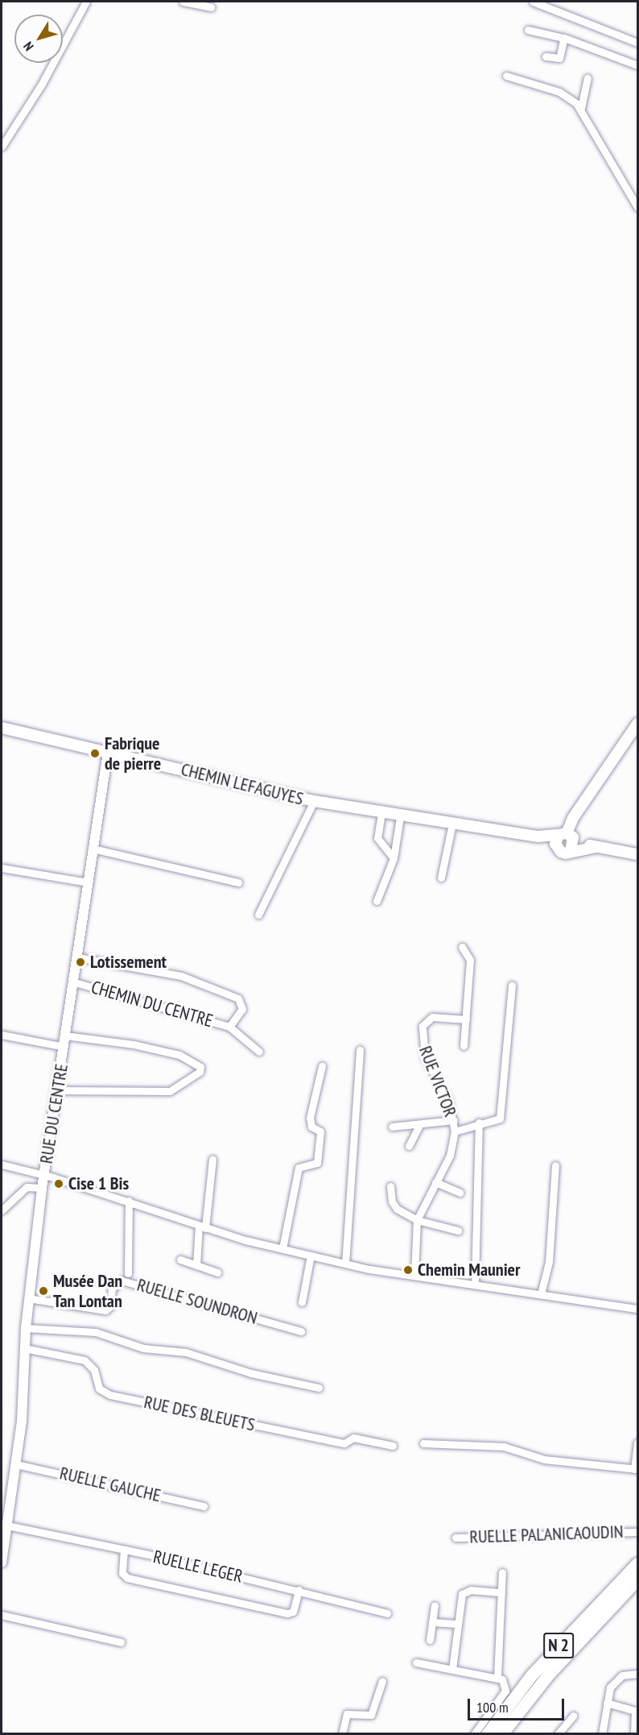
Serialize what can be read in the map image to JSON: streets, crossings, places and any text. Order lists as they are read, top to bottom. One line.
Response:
{"streets":{"highway":["N 2"],"main road":["CHEMIN LEFAGUYES"],"street":["CHEMIN DU CENTRE","RUE VICTOR","RUE DU CENTRE","RUELLE SOUNDRON","RUE DES BLEUETS","RUELLE GAUCHE","RUELLE PALANICAOUDIN","RUELLE LEGER"]},"crossings":[["CHEMIN LEFAGUYES","RUE DU CENTRE"],["CHEMIN DU CENTRE","RUE DU CENTRE"],["RUE DU CENTRE","RUELLE SOUNDRON"],["RUE DU CENTRE","RUE DES BLEUETS"],["RUE DU CENTRE","RUELLE GAUCHE"],["RUE DU CENTRE","RUELLE LEGER"]],"places":["Fabrique de pierre","Lotissement","Cise 1 Bis","Chemin Maunier","Musée Dan Tan Lontan"],"scale_bar":"100 m","north":"bottom left"}
